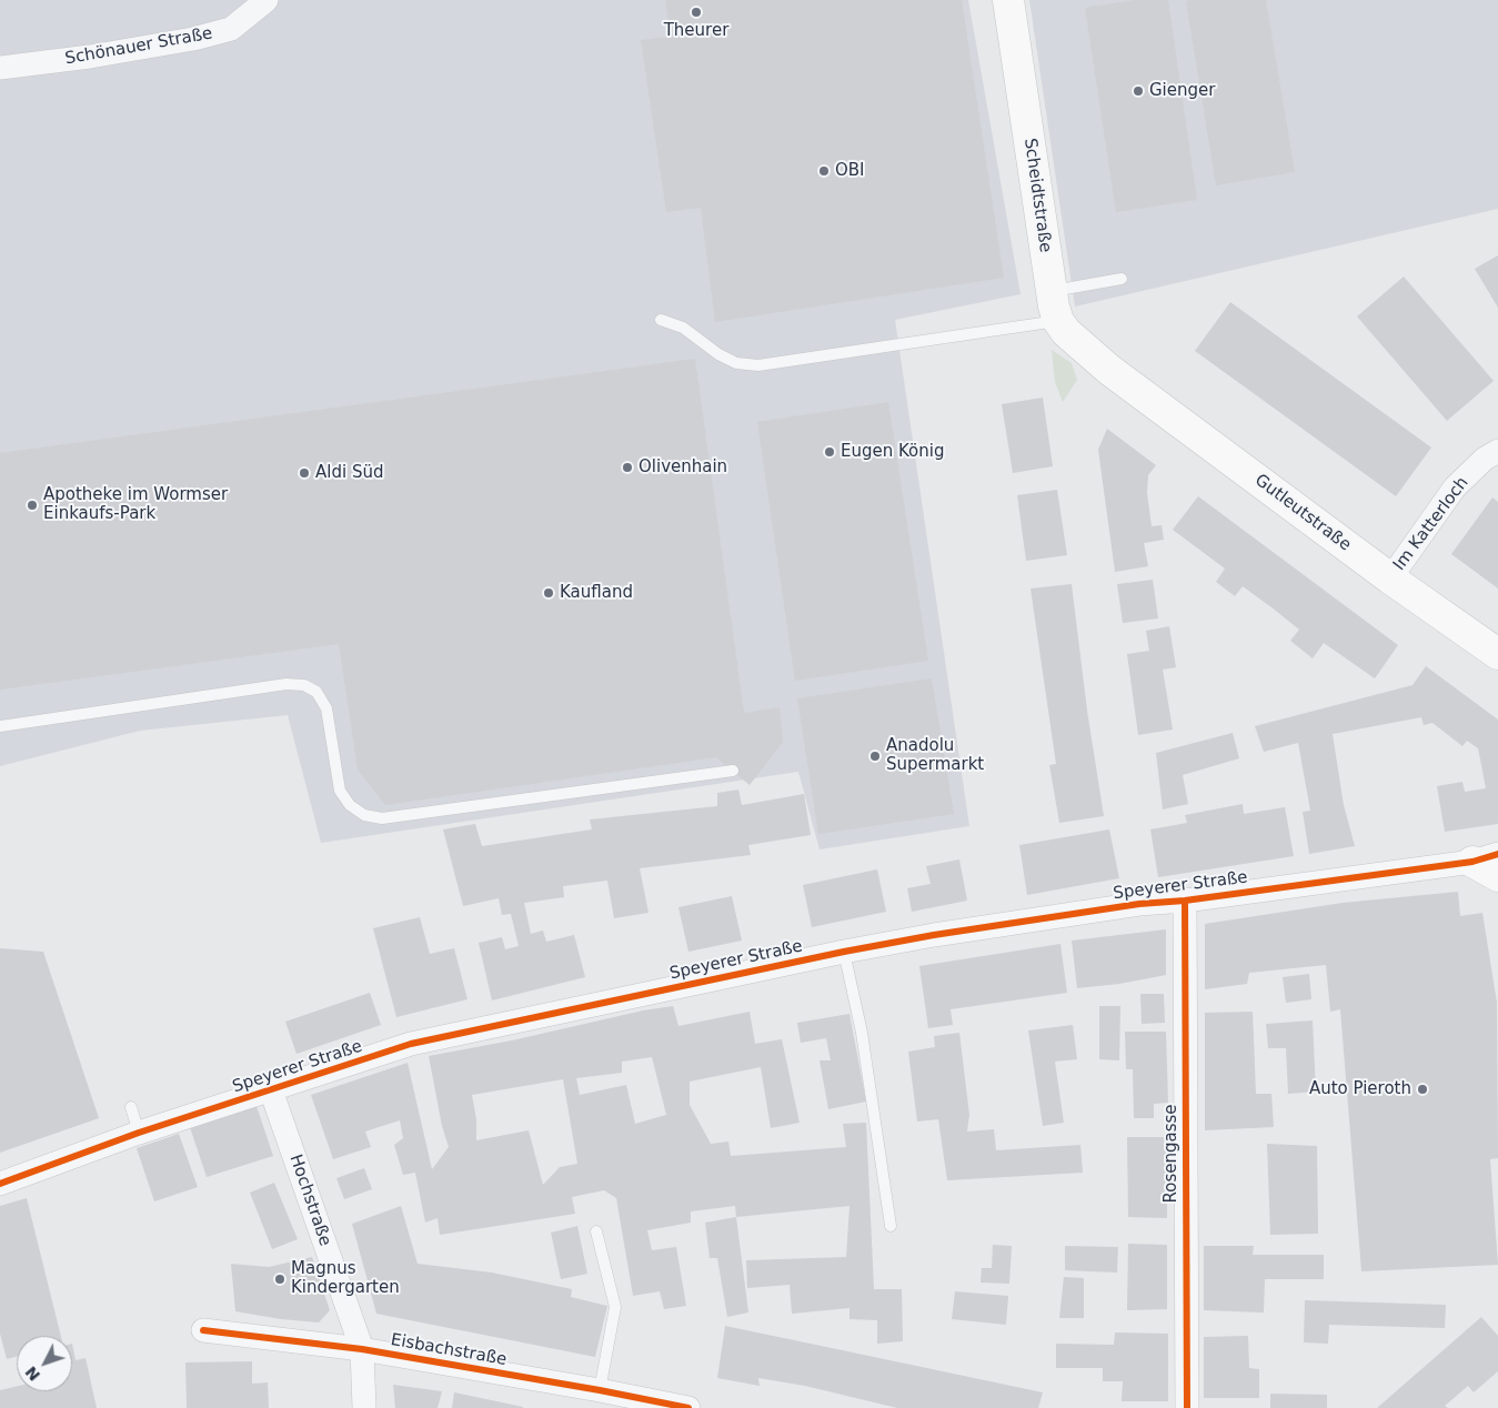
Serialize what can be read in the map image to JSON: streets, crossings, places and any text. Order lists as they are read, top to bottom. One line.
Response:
{"streets":{"main road":["Scheidtstraße","Gutleutstraße"],"street":["Schönauer Straße","Im Katterloch","Speyerer Straße","Rosengasse","Hochstraße","Eisbachstraße"]},"crossings":[["Scheidtstraße","Gutleutstraße"],["Gutleutstraße","Im Katterloch"],["Speyerer Straße","Rosengasse"],["Speyerer Straße","Hochstraße"],["Hochstraße","Eisbachstraße"]],"places":["Theurer","Gienger","OBI","Eugen König","Olivenhain","Aldi Süd","Apotheke im Wormser Einkaufs-Park","Kaufland","Anadolu Supermarkt","Auto Pieroth","Magnus Kindergarten"],"north":"bottom left"}
